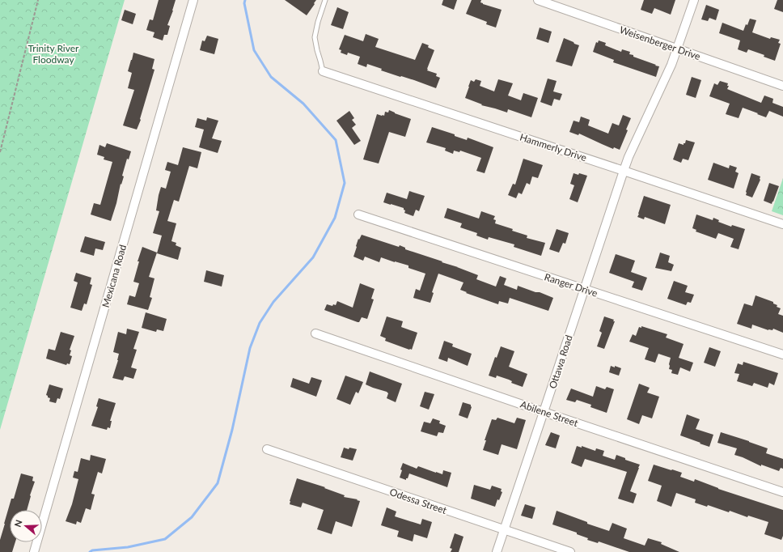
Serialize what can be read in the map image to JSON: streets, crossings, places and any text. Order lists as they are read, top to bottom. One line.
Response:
{"streets":{"street":["Weisenberger Drive","Hammerly Drive","Mexicana Road","Ranger Drive","Ottawa Road","Abilene Street","Odessa Street"]},"crossings":[["Weisenberger Drive","Ottawa Road"],["Hammerly Drive","Ottawa Road"],["Ranger Drive","Ottawa Road"],["Ottawa Road","Abilene Street"],["Ottawa Road","Odessa Street"]],"parks":["Trinity River Floodway"],"north":"left"}
